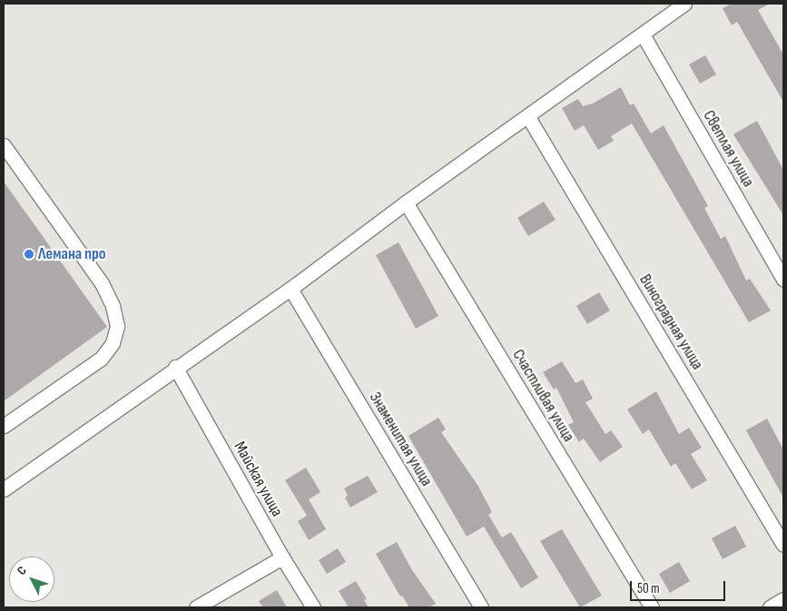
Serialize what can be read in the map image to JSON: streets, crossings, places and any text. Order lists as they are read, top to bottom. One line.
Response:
{"streets":{"street":["Светлая улица","Виноградная улица","Счастливая улица","Знаменитая улица","Майская улица"]},"places":["Лемана про"],"scale_bar":"50 m","north":"top left"}
